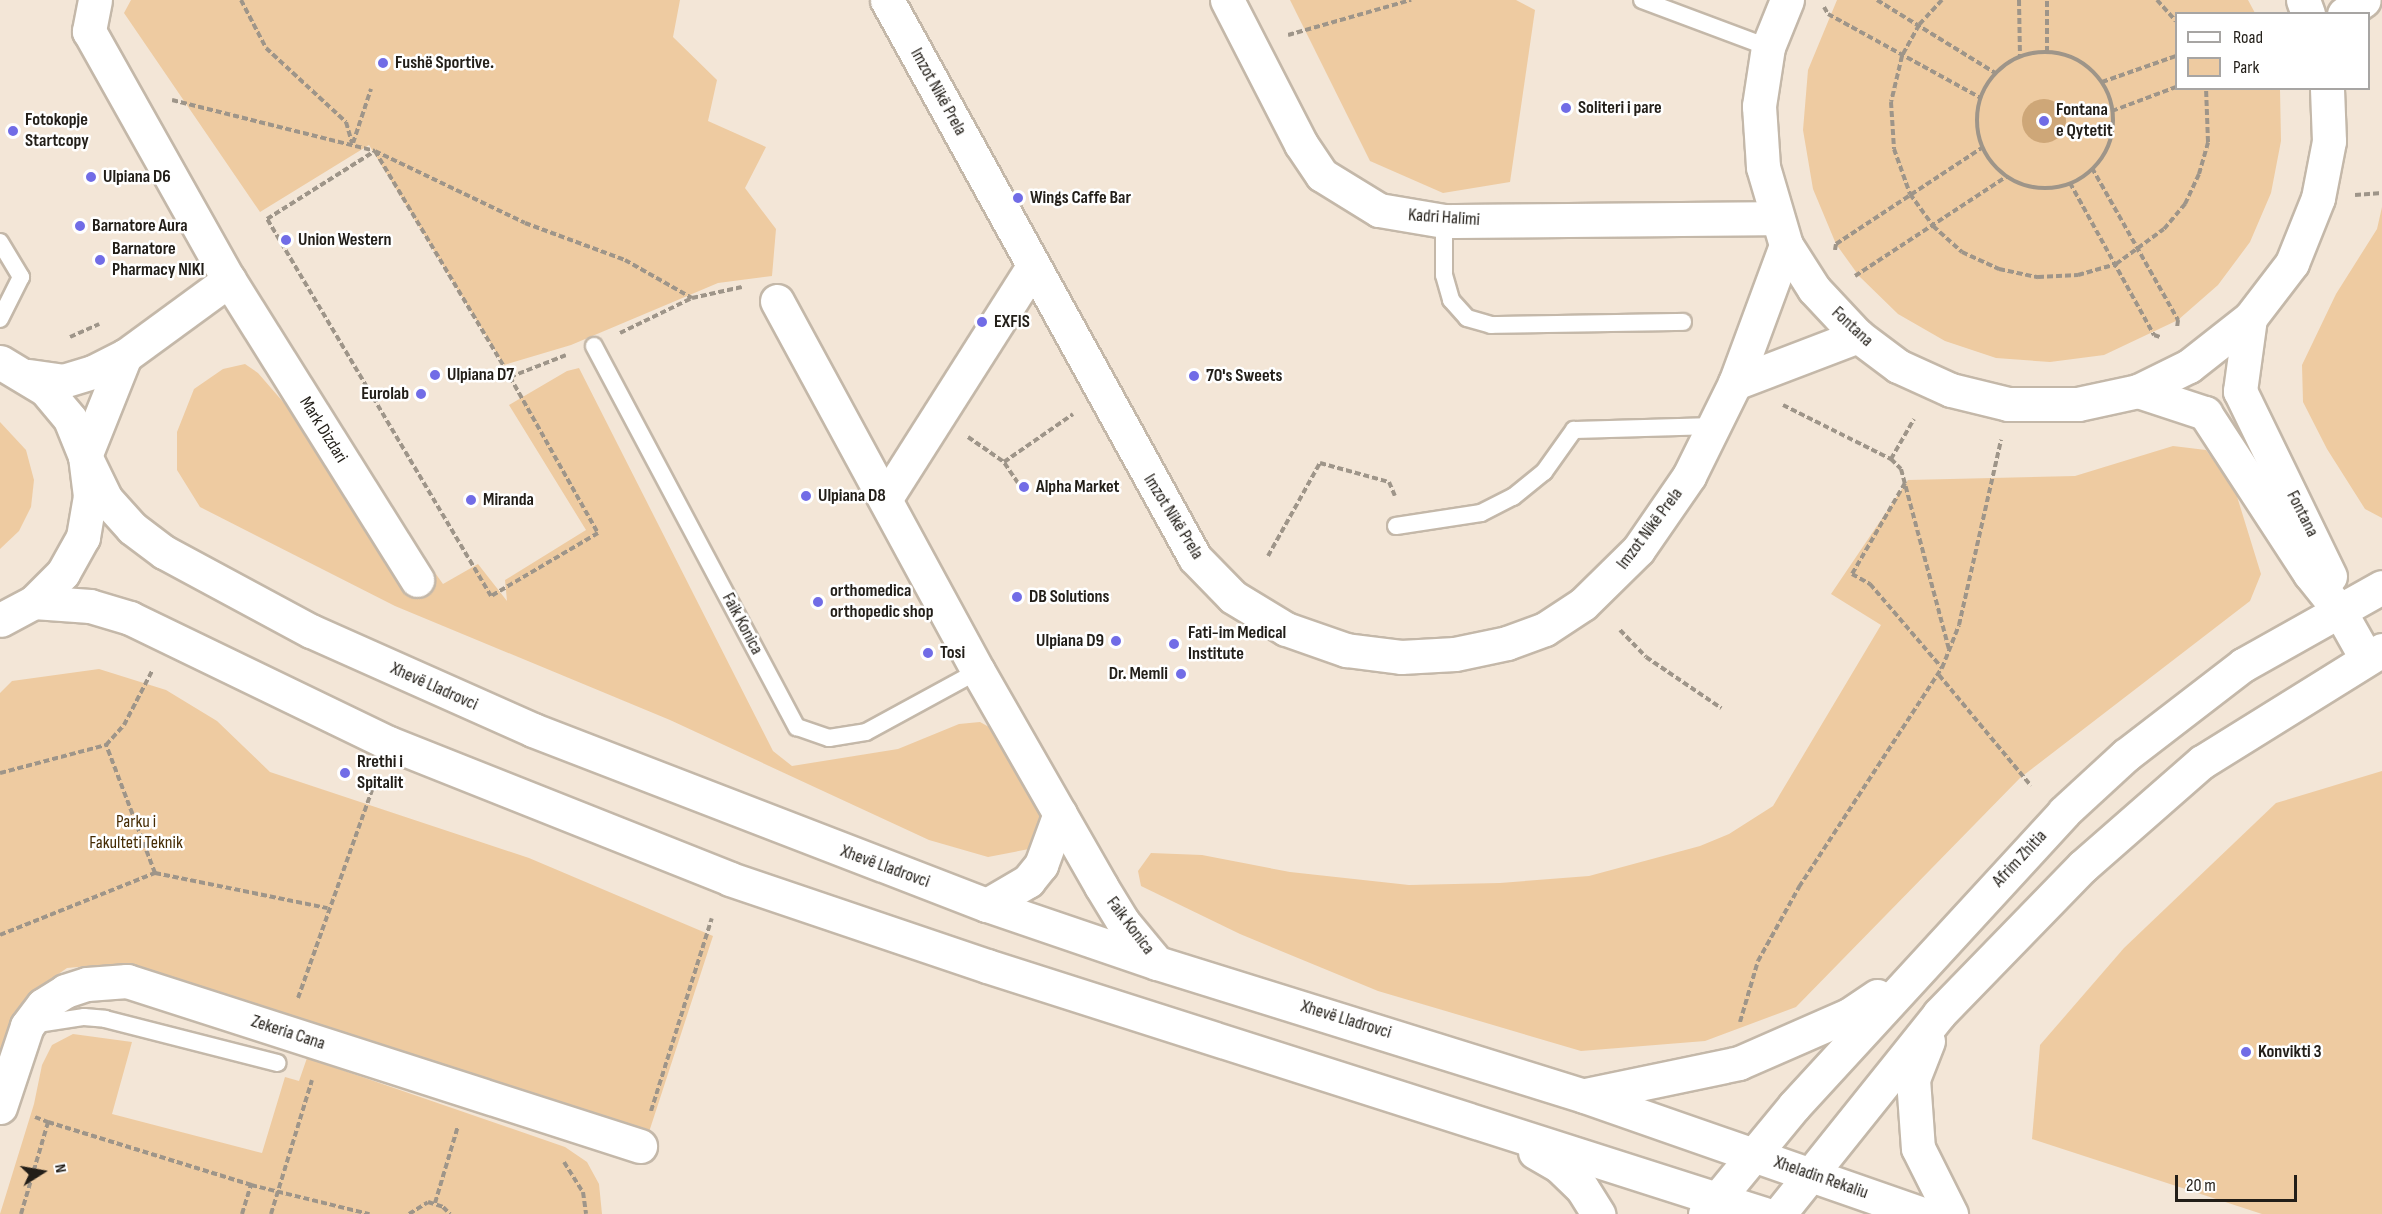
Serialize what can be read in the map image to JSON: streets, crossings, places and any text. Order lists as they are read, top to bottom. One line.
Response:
{"streets":{"street":["Imzot Nikë Prela","Kadri Halimi","Fontana","Mark Dizdari","Faik Konica","Xhevë Lladrovci","Afrim Zhitia","Zekeria Cana","Xheladin Rekaliu"]},"crossings":[["Imzot Nikë Prela","Kadri Halimi"],["Imzot Nikë Prela","Fontana"],["Kadri Halimi","Fontana"],["Fontana","Afrim Zhitia"],["Faik Konica","Xhevë Lladrovci"],["Xhevë Lladrovci","Afrim Zhitia"],["Xhevë Lladrovci","Xheladin Rekaliu"],["Afrim Zhitia","Xheladin Rekaliu"]],"parks":["Parku i Fakulteti Teknik"],"places":["Fushë Sportive.","Soliteri i pare","Fontana e Qytetit","Fotokopje Startcopy","Ulpiana D6","Wings Caffe Bar","Barnatore Aura","Union Western","Barnatore Pharmacy NIKI","EXFIS","Ulpiana D7","70's Sweets","Eurolab","Alpha Market","Ulpiana D8","Miranda","DB Solutions","orthomedica orthopedic shop","Ulpiana D9","Fati-im Medical Institute","Tosi","Dr. Memli","Rrethi i Spitalit","Konvikti 3"],"legend":["Road","Park"],"scale_bar":"20 m","north":"right"}
